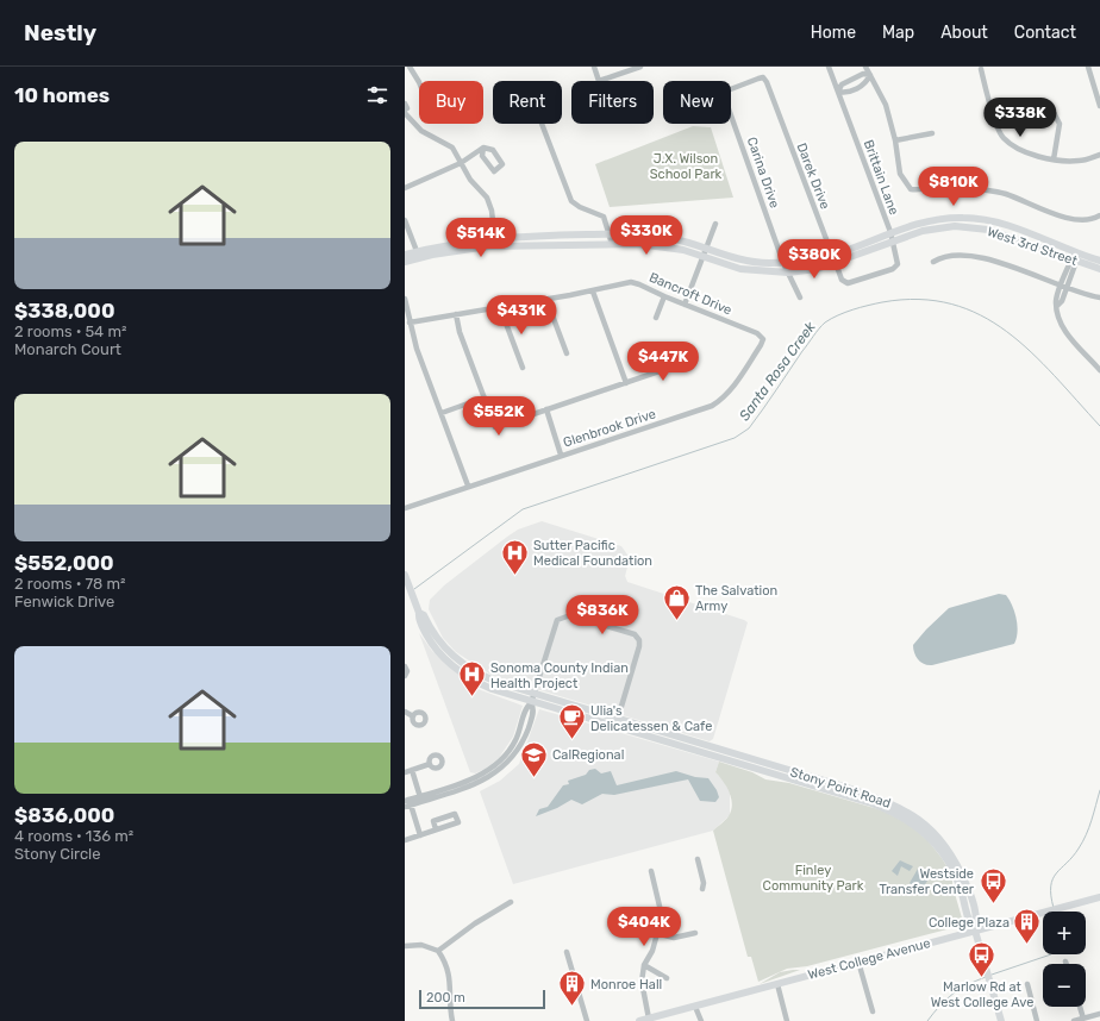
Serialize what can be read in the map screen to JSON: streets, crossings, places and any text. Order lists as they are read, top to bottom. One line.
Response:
{"streets":{"main road":["West 3rd Street","Stony Point Road","West College Avenue"],"street":["Carina Drive","Darek Drive","Brittain Lane","Bancroft Drive","Glenbrook Drive"]},"crossings":[["Carina Drive","Darek Drive"],["Carina Drive","West 3rd Street"],["Darek Drive","West 3rd Street"],["Brittain Lane","West 3rd Street"],["Bancroft Drive","Glenbrook Drive"],["Stony Point Road","West College Avenue"]],"water":["Santa Rosa Creek"],"parks":["J.X. Wilson School Park","Finley Community Park"],"places":{"hospital":["Sutter Pacific Medical Foundation","Sonoma County Indian Health Project"],"shop":["The Salvation Army"],"cafe":["Ulia's Delicatessen & Cafe"],"school or university":["CalRegional"],"bus stop":["Westside Transfer Center","Marlow Rd at West College Ave"],"building":["College Plaza","Monroe Hall"]},"scale_bar":"200 m","page":{"header":"Nestly","nav":["Home","Map","About","Contact"],"heading":"10 homes","chip":["Buy","Rent","Filters","New"],"price":["$338K","$810K","$330K","$514K","$380K","$431K","$447K","$552K","$836K","$404K"],"list":[{"name":"$338,000","note":"2 rooms · 54 m² · Monarch Court"},{"name":"$552,000","note":"2 rooms · 78 m² · Fenwick Drive"},{"name":"$836,000","note":"4 rooms · 136 m² · Stony Circle"}],"map_buttons":["+","−"],"scale":"200 m"}}
